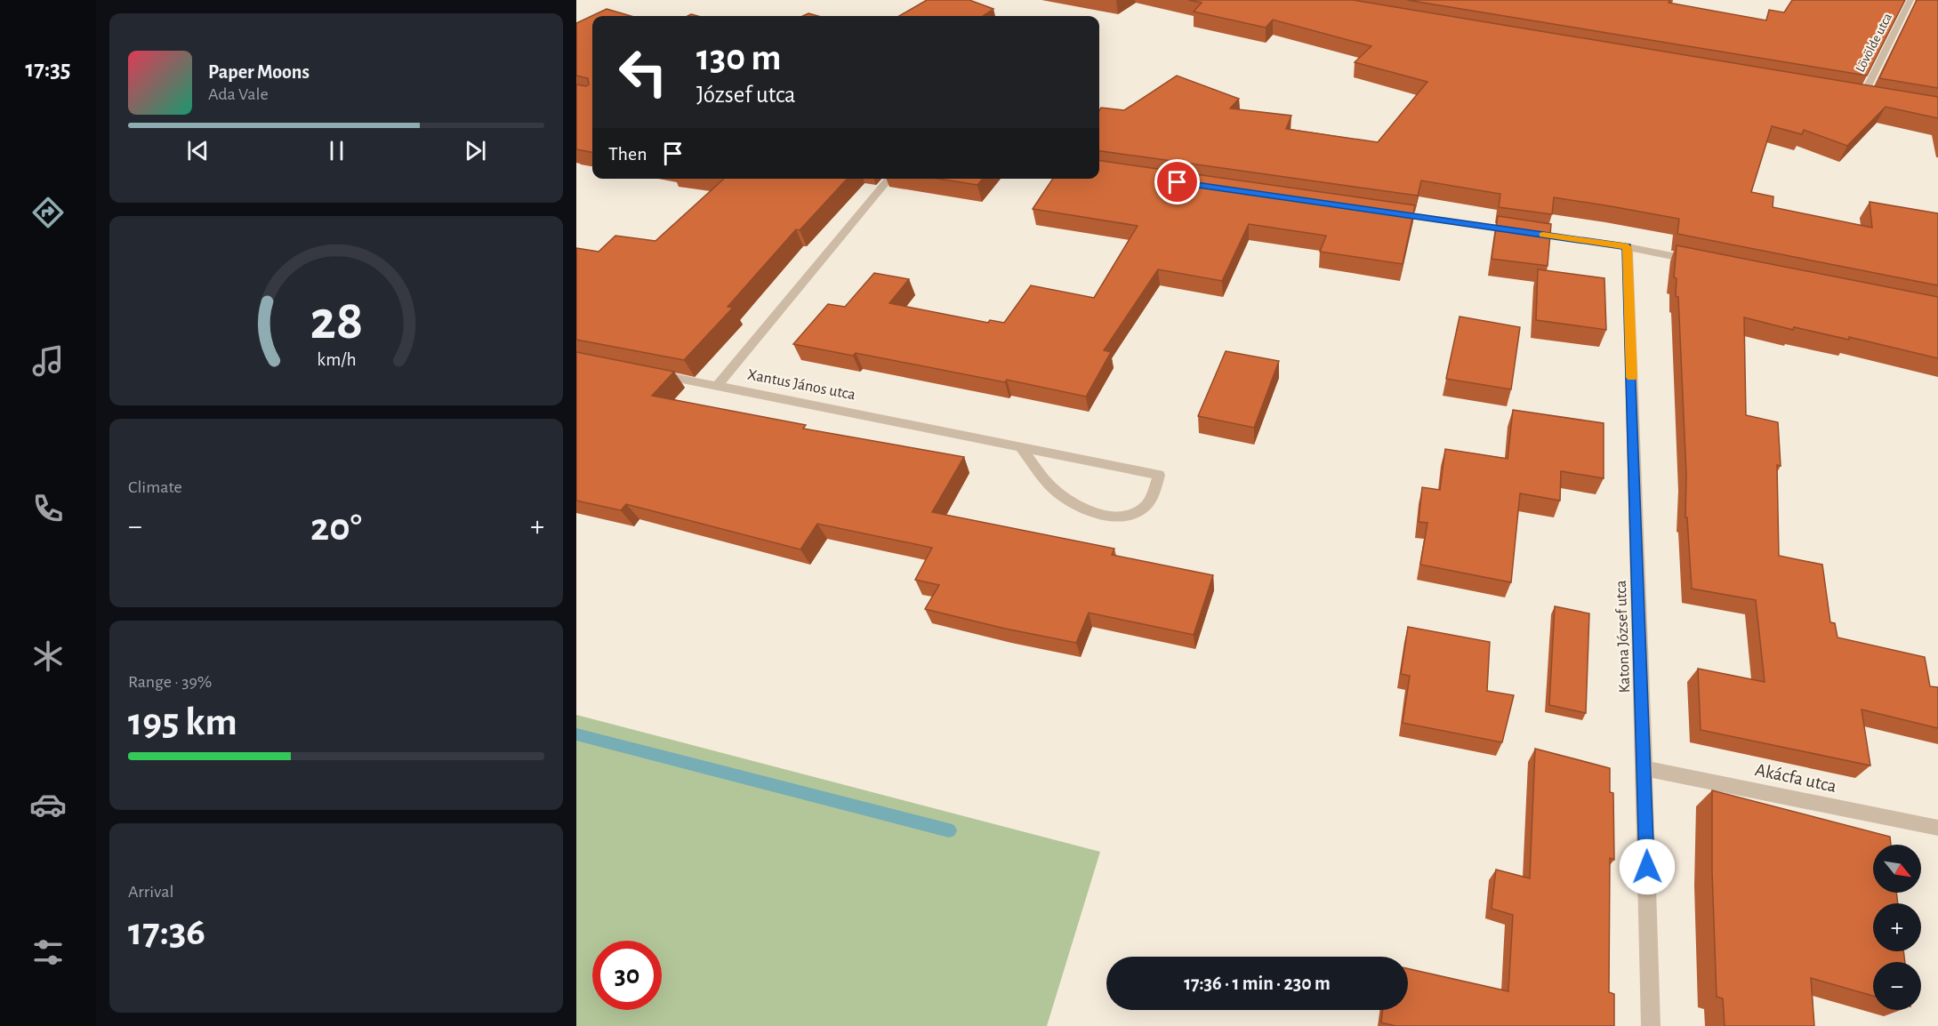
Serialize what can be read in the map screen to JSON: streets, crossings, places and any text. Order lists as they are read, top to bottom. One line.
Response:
{"streets":{"street":["Lövölde utca","Xantus János utca","Katona József utca","Akácfa utca"]},"crossings":[["Katona József utca","Akácfa utca"]],"north":"bottom right","page":{"tabs":"17:35","turn":["130 m","József utca"],"song":["Paper Moons","Ada Vale"],"then":"Then","tile":["Climate",["Range · 39%","195 km"],["Arrival","17:36"]],"heat":["−","20°","+"],"map_buttons":["+","−"],"limit":"30","trip":"17:36 · 1 min · 230 m","gauge":["28","km/h"]}}
